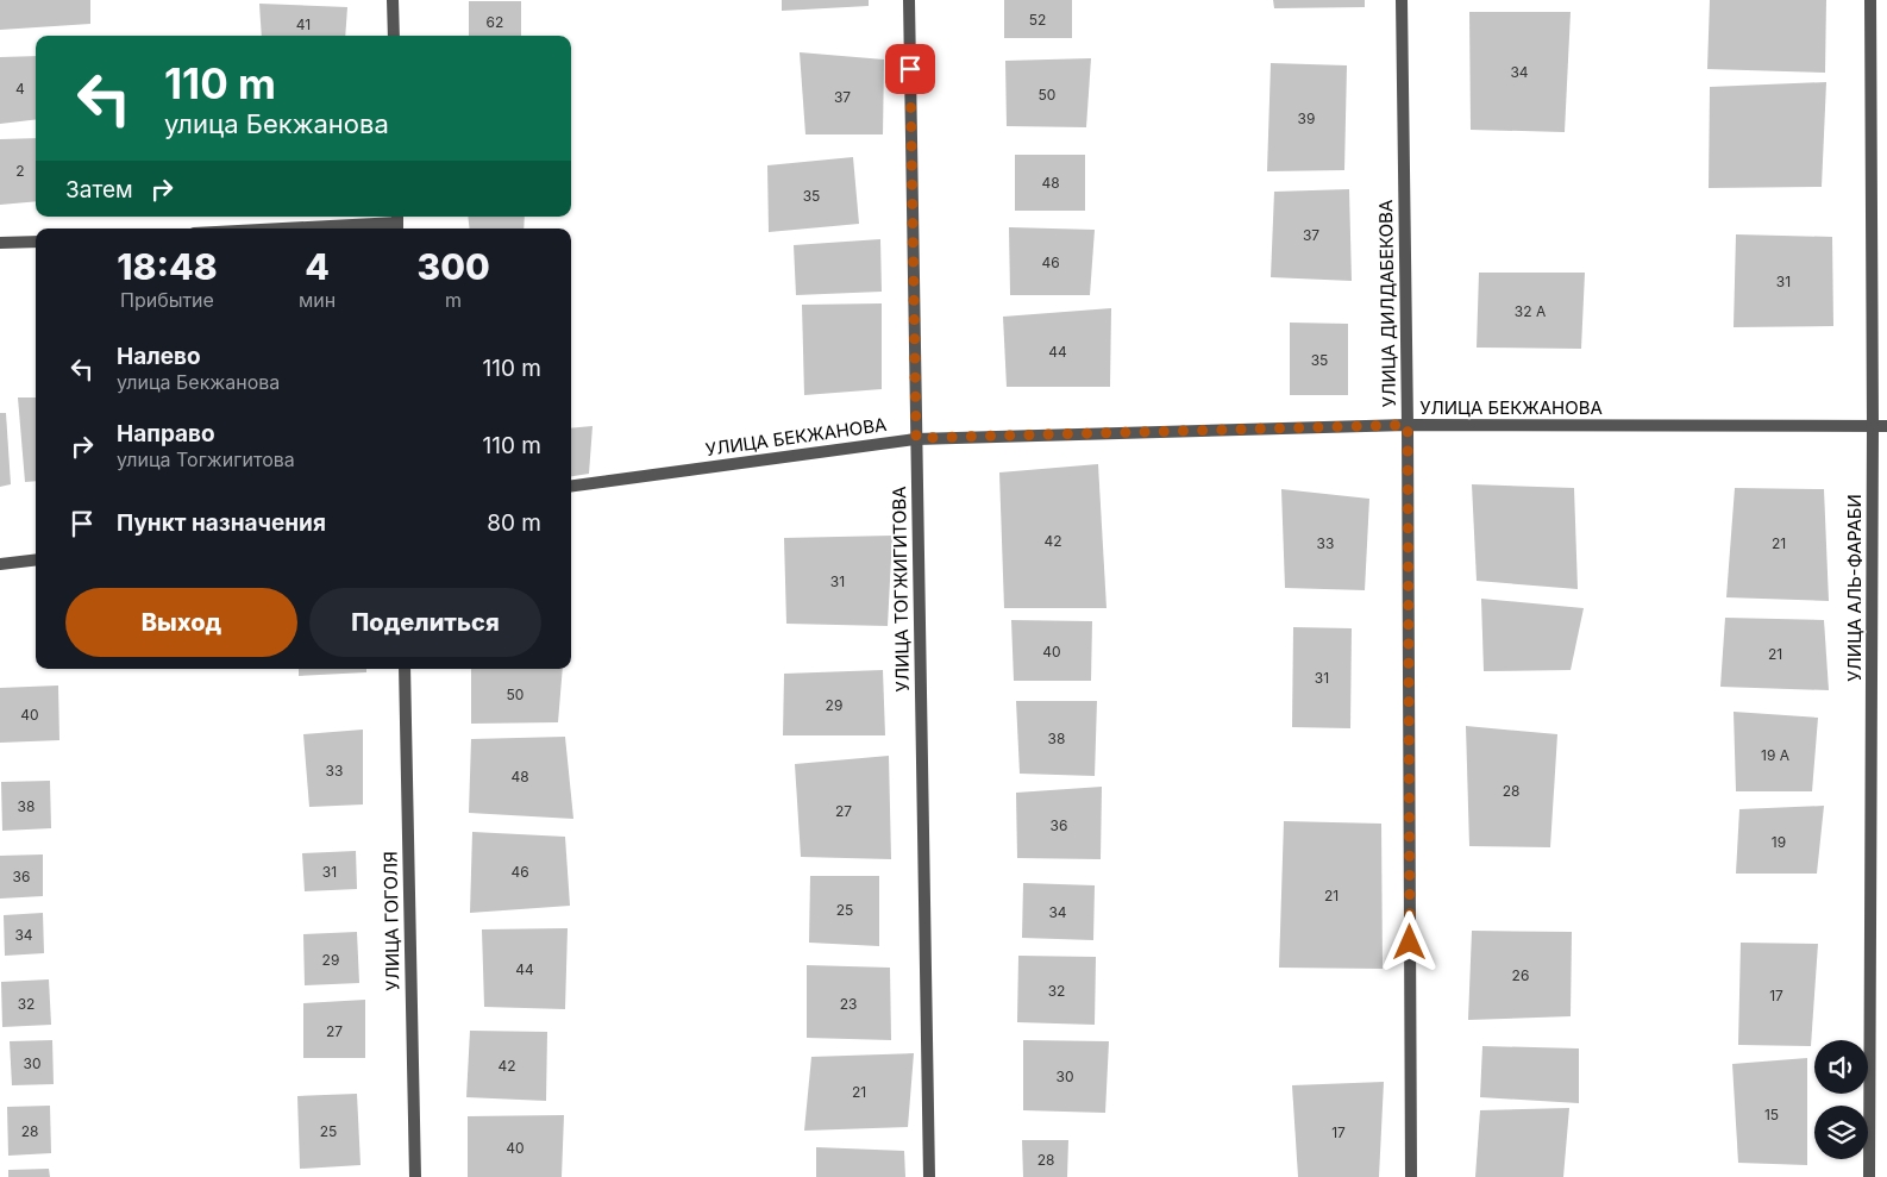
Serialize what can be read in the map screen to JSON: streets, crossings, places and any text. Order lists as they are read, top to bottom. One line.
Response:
{"streets":{"street":["УЛИЦА ДИЛДАБЕКОВА","УЛИЦА БЕКЖАНОВА","УЛИЦА АЛЬ-ФАРАБИ","УЛИЦА ТОГЖИГИТОВА","УЛИЦА ГОГОЛЯ"]},"crossings":[["УЛИЦА ДИЛДАБЕКОВА","УЛИЦА БЕКЖАНОВА"],["УЛИЦА БЕКЖАНОВА","УЛИЦА АЛЬ-ФАРАБИ"],["УЛИЦА БЕКЖАНОВА","УЛИЦА ТОГЖИГИТОВА"]],"house_numbers":["52","62","41","34","4","50","37","39","2","48","35","37","46","31","32 А","44","35","42","33","21","31","40","21","31","50","29","40","38","19 А","33","48","28","38","27","36","19","31","46","36","21","25","34","34","29","44","26","32","17","32","23","27","30","42","30","21","15","28","25","17","40","28"],"page":{"turn":["110 m","улица Бекжанова"],"then":"Затем","eta":["18:48","Прибытие","4","мин","300","m"],"list":[{"name":"Налево","note":"улица Бекжанова","value":"110 m"},{"name":"Направо","note":"улица Тогжигитова","value":"110 m"},{"name":"Пункт назначения","value":"80 m"}],"buttons":["Выход","Поделиться"]}}
